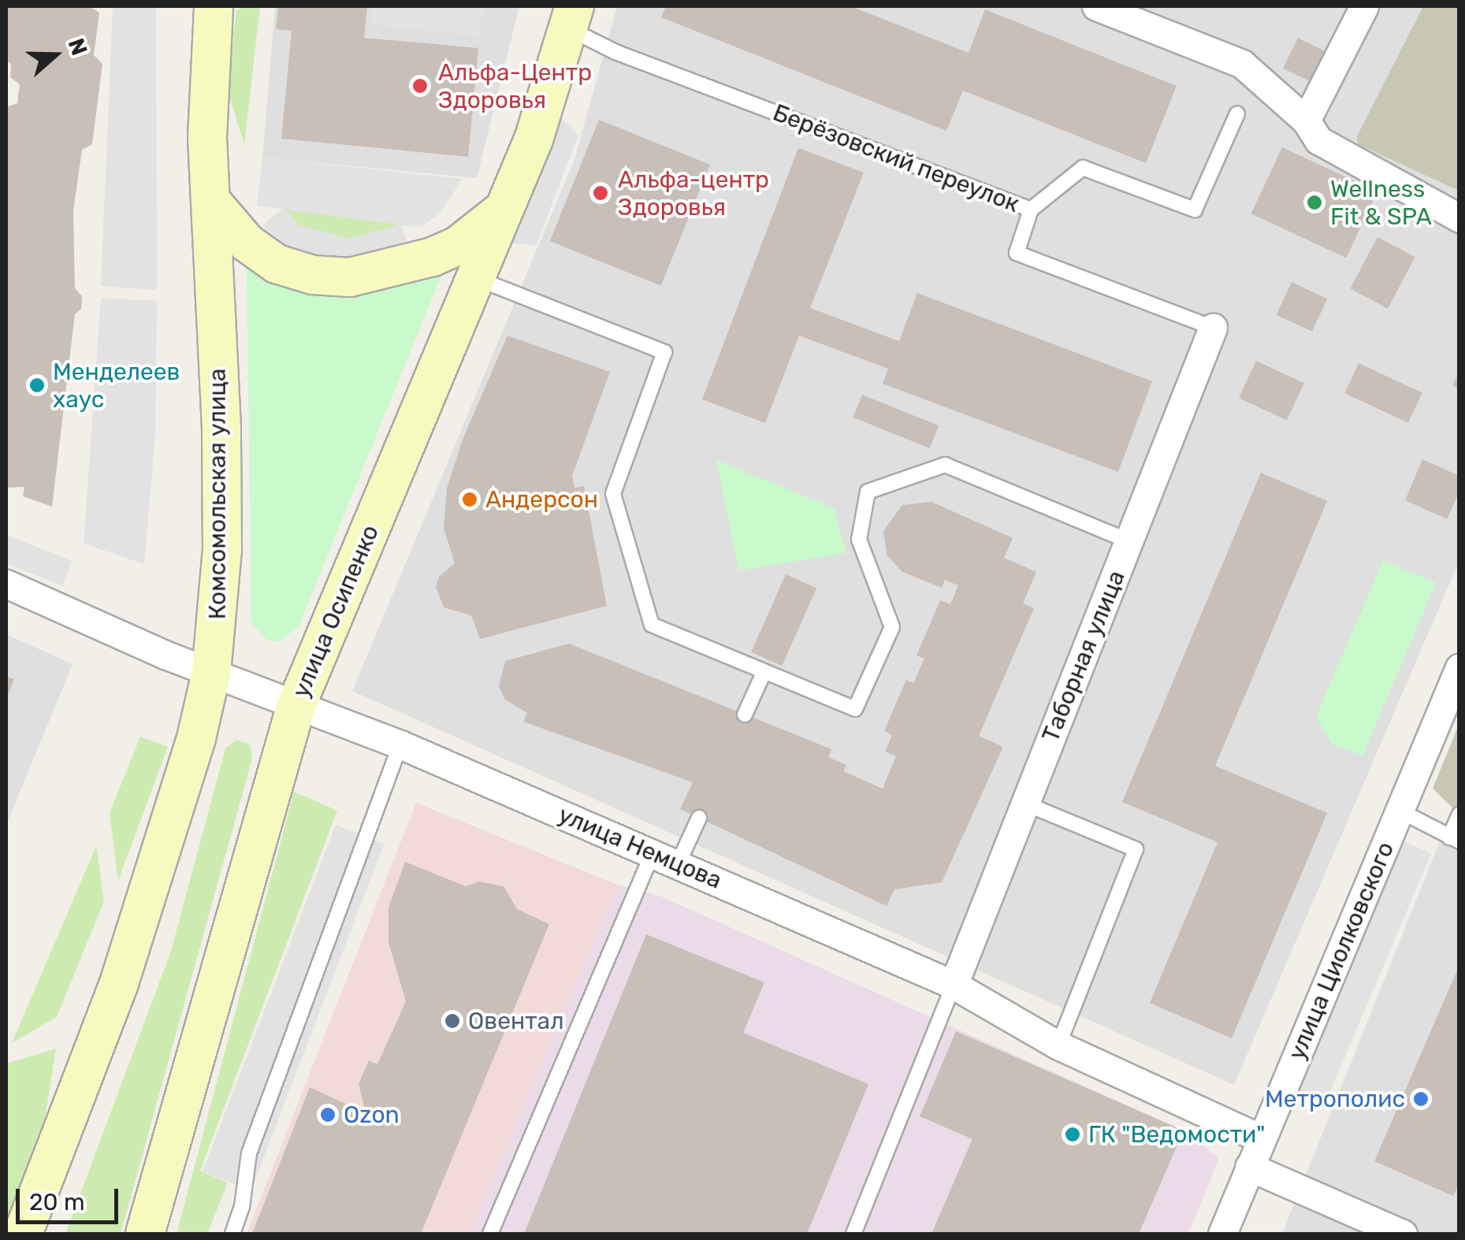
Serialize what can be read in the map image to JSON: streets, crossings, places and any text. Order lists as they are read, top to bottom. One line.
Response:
{"streets":{"main road":["Комсомольская улица","улица Осипенко"],"street":["Таборная улица","улица Немцова","улица Циолковского"],"lane":["Берёзовский переулок"]},"crossings":[["Берёзовский переулок","улица Осипенко"],["Берёзовский переулок","Таборная улица"],["Комсомольская улица","улица Немцова"],["улица Осипенко","улица Немцова"],["Таборная улица","улица Немцова"],["улица Немцова","улица Циолковского"]],"places":["Альфа-Центр Здоровья","Альфа-центр Здоровья","Wellness Fit & SPA","Менделеев хаус","Андерсон","Овентал","Метрополис","Ozon","ГК \"Ведомости\""],"scale_bar":"20 m","north":"right"}
